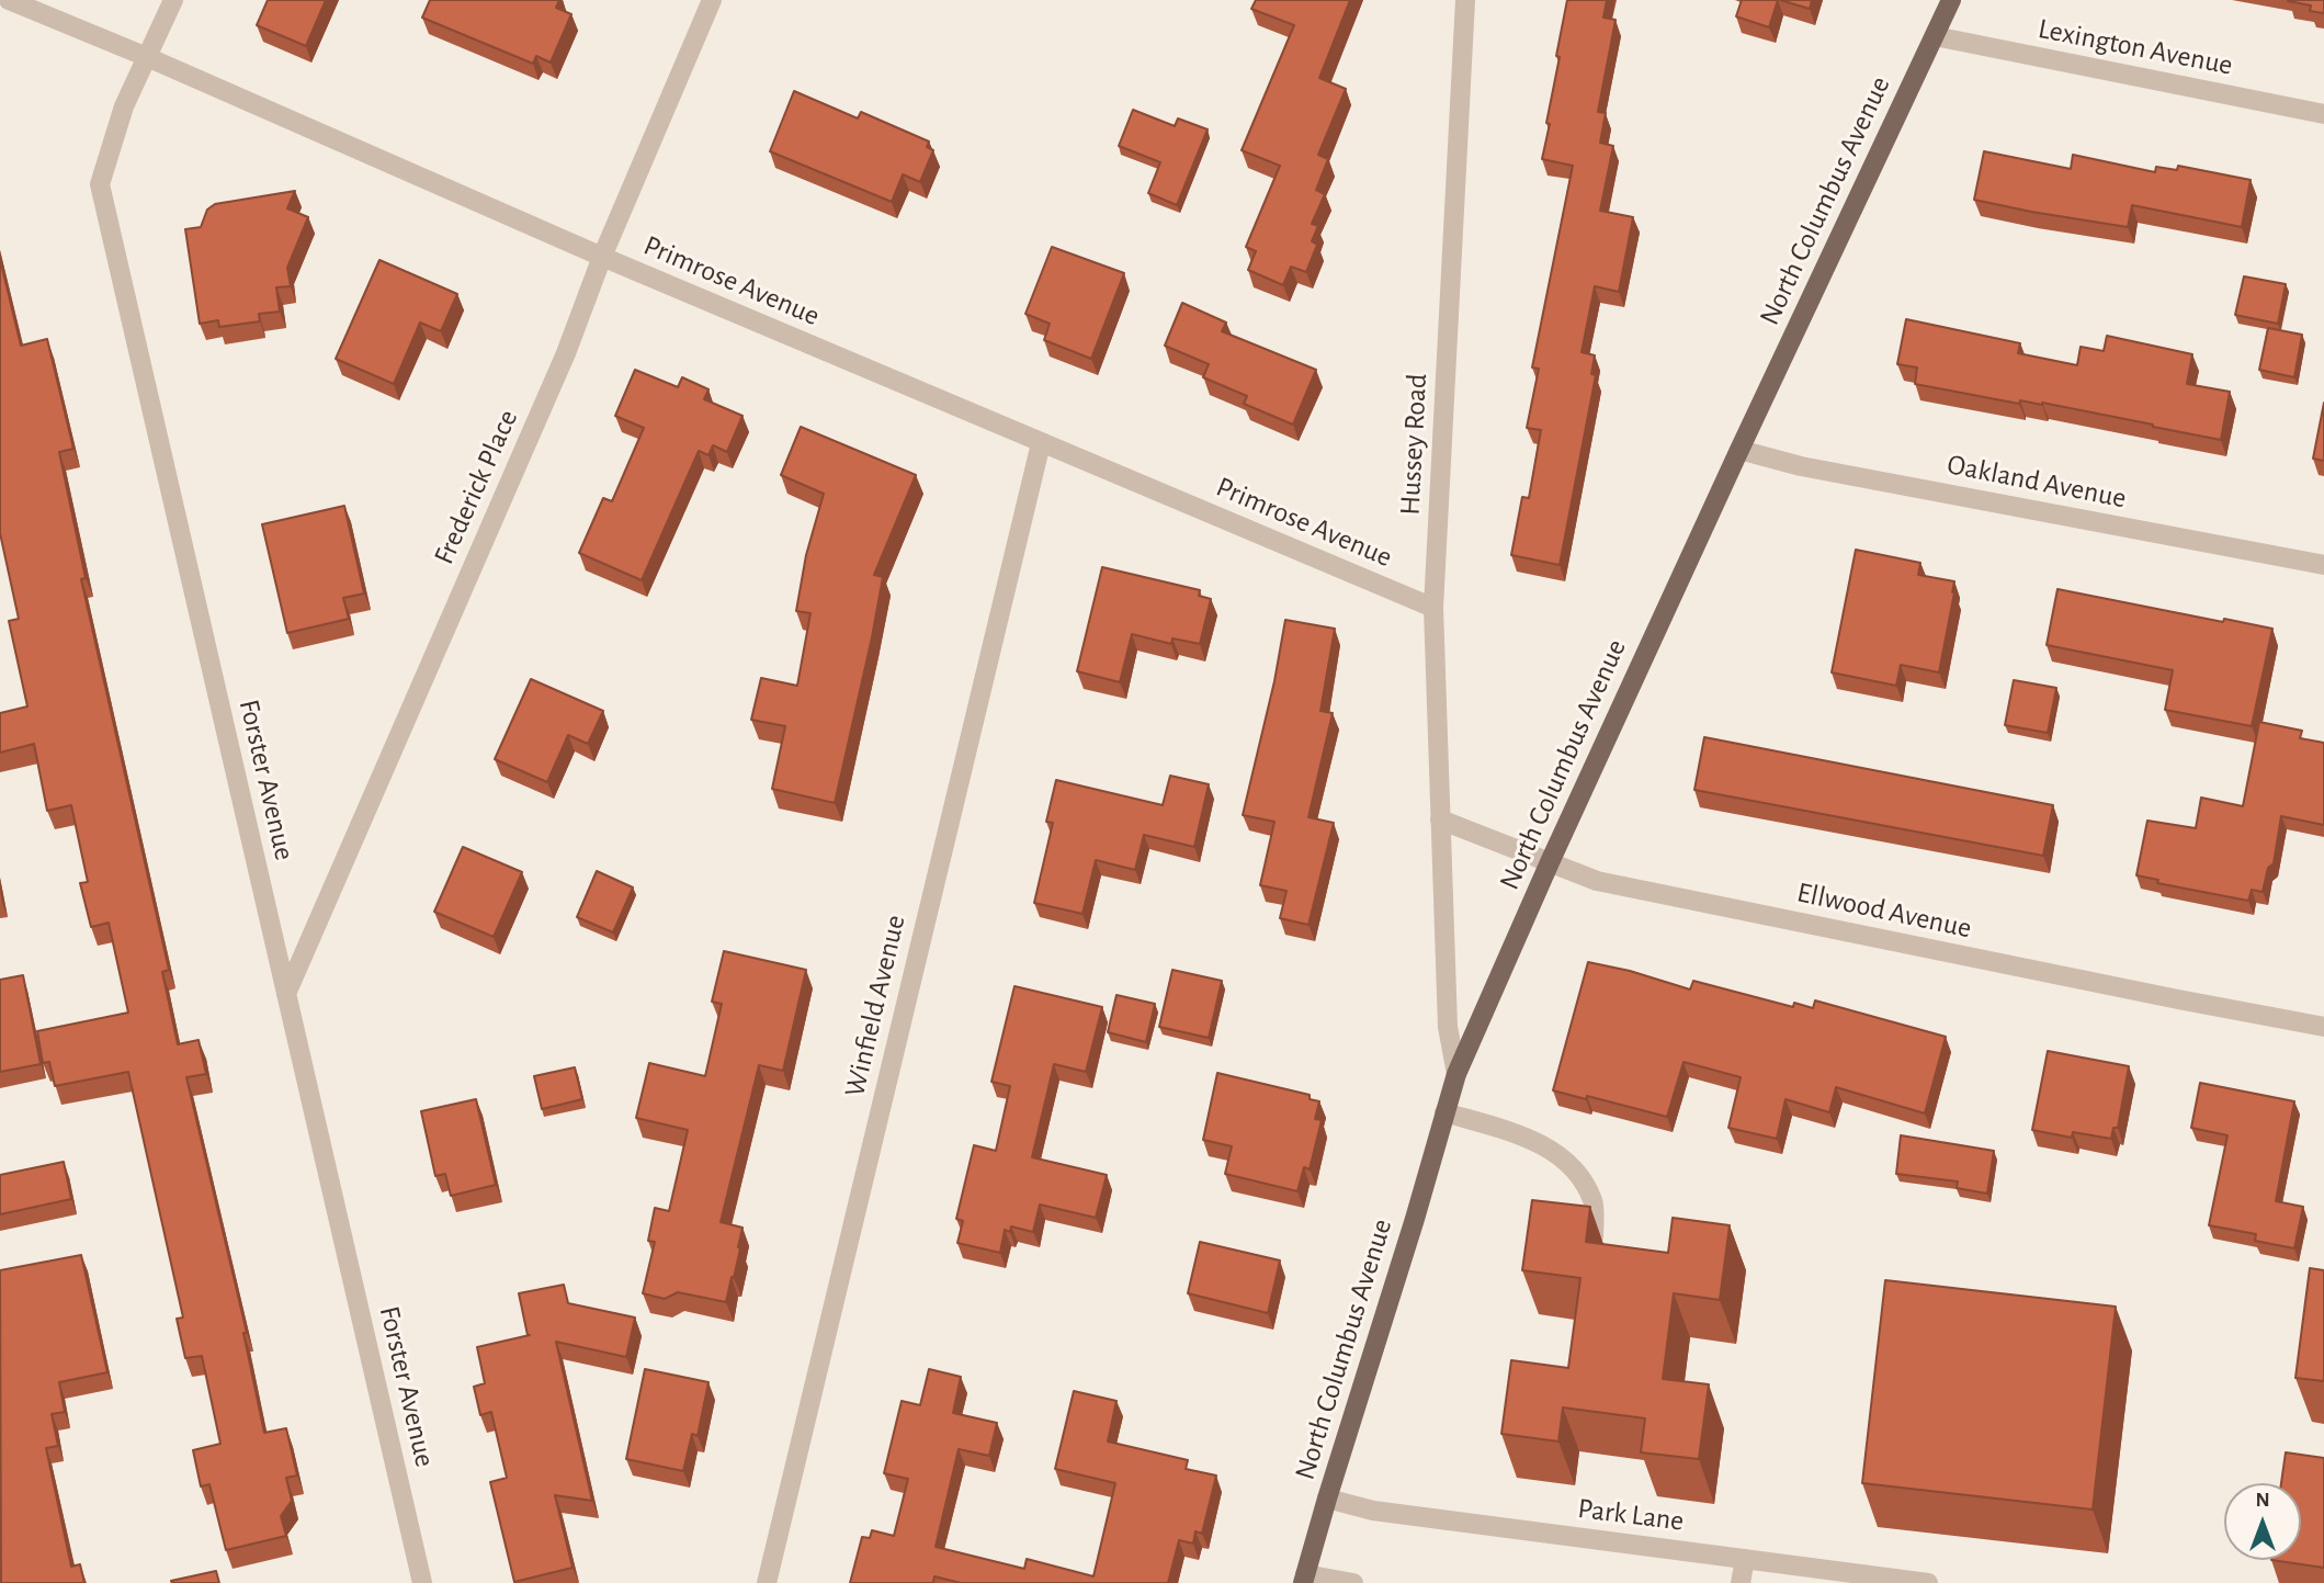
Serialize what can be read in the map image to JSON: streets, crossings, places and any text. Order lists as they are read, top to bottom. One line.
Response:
{"streets":{"main road":["North Columbus Avenue"],"street":["Lexington Avenue","Primrose Avenue","Hussey Road","Oakland Avenue","Frederick Place","Forster Avenue","Ellwood Avenue","Winfield Avenue","Park Lane"]},"crossings":[["Lexington Avenue","North Columbus Avenue"],["North Columbus Avenue","Hussey Road"],["North Columbus Avenue","Oakland Avenue"],["North Columbus Avenue","Ellwood Avenue"],["North Columbus Avenue","Park Lane"],["Primrose Avenue","Hussey Road"],["Primrose Avenue","Frederick Place"],["Primrose Avenue","Forster Avenue"],["Primrose Avenue","Winfield Avenue"],["Hussey Road","Ellwood Avenue"],["Frederick Place","Forster Avenue"]],"north":"top"}
